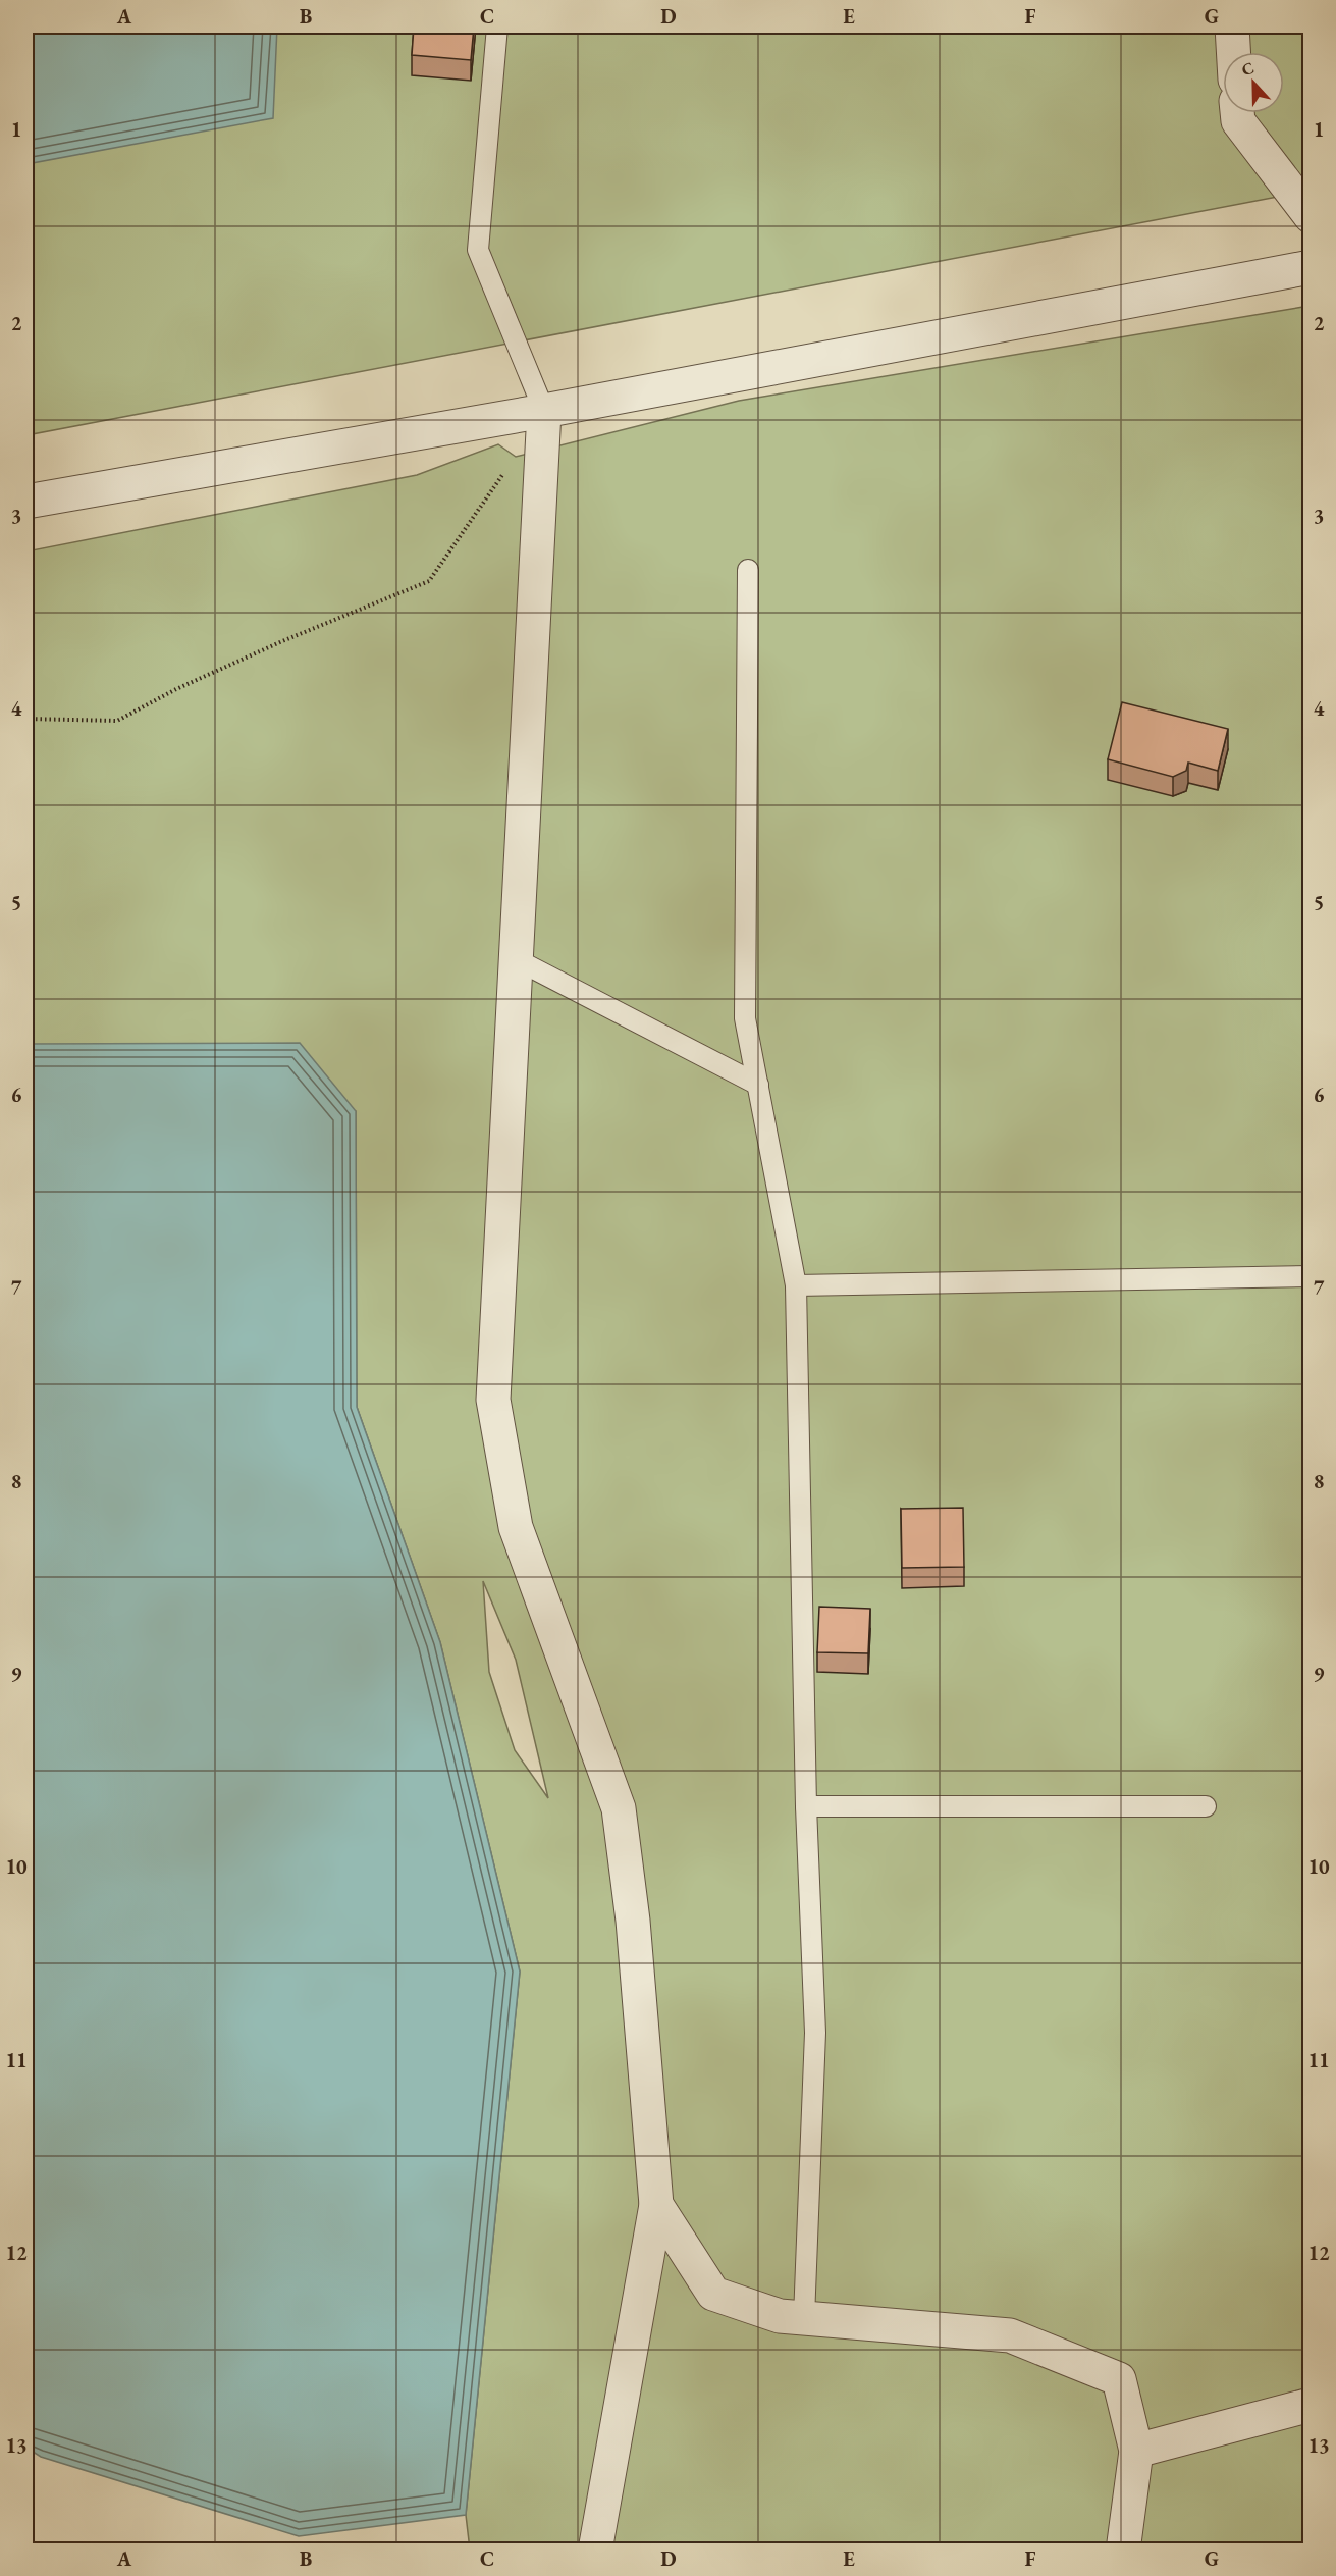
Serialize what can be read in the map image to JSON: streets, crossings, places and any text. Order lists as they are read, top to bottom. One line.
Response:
{"north":"top","grid":{"columns":["A","B","C","D","E","F","G"],"rows":["1","2","3","4","5","6","7","8","9","10","11","12","13"]}}
